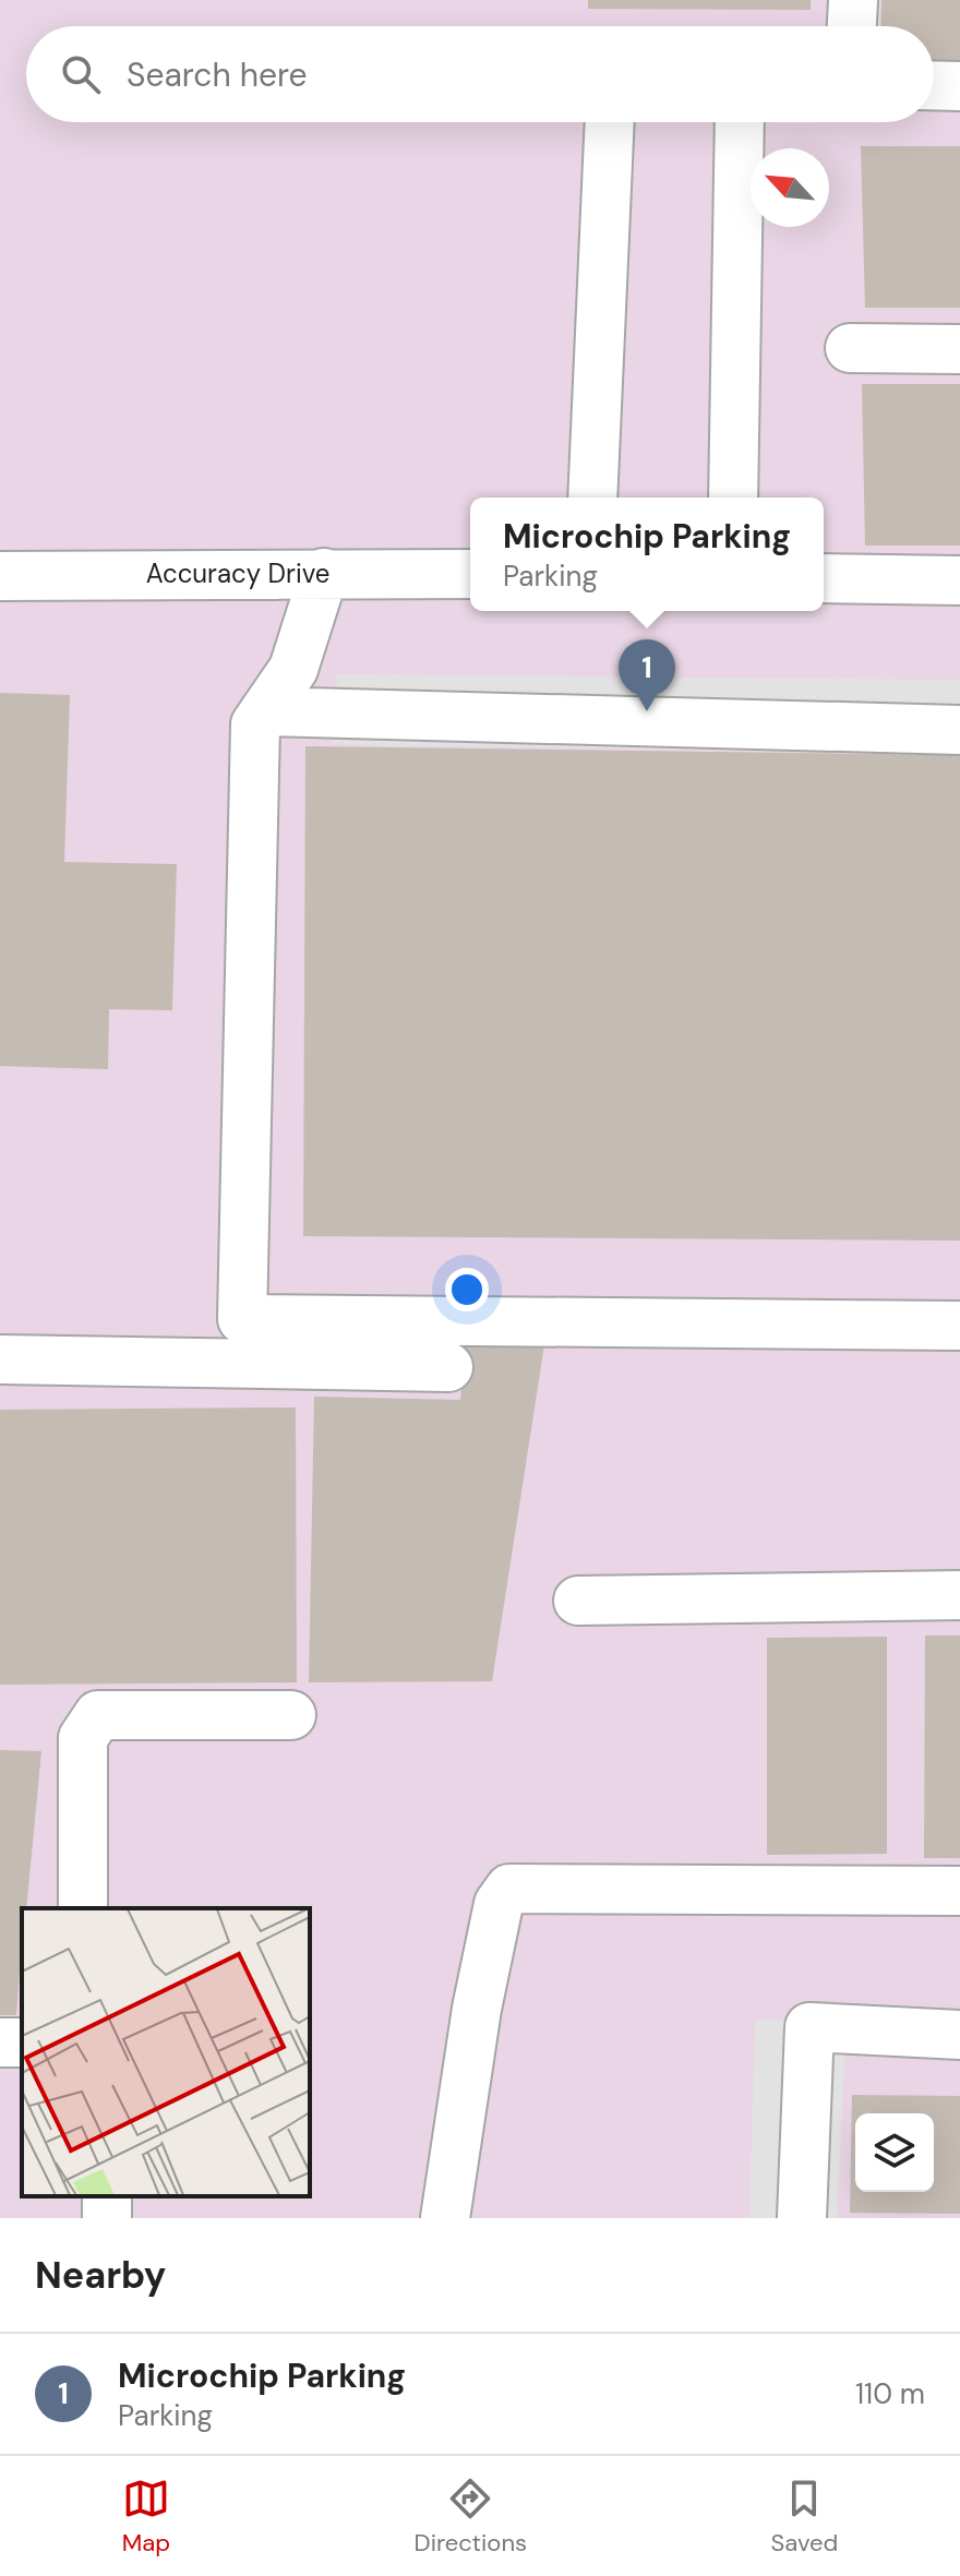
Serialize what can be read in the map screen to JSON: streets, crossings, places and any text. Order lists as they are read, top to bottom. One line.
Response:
{"streets":{"lane":["Accuracy Drive"]},"north":"top left","page":{"search":"Search here","popup":["Microchip Parking","Parking"],"pins":"1","heading":"Nearby","list":[{"mark":"1","name":"Microchip Parking","note":"Parking","value":"110 m"}],"nav":["Map","Directions","Saved"]}}
